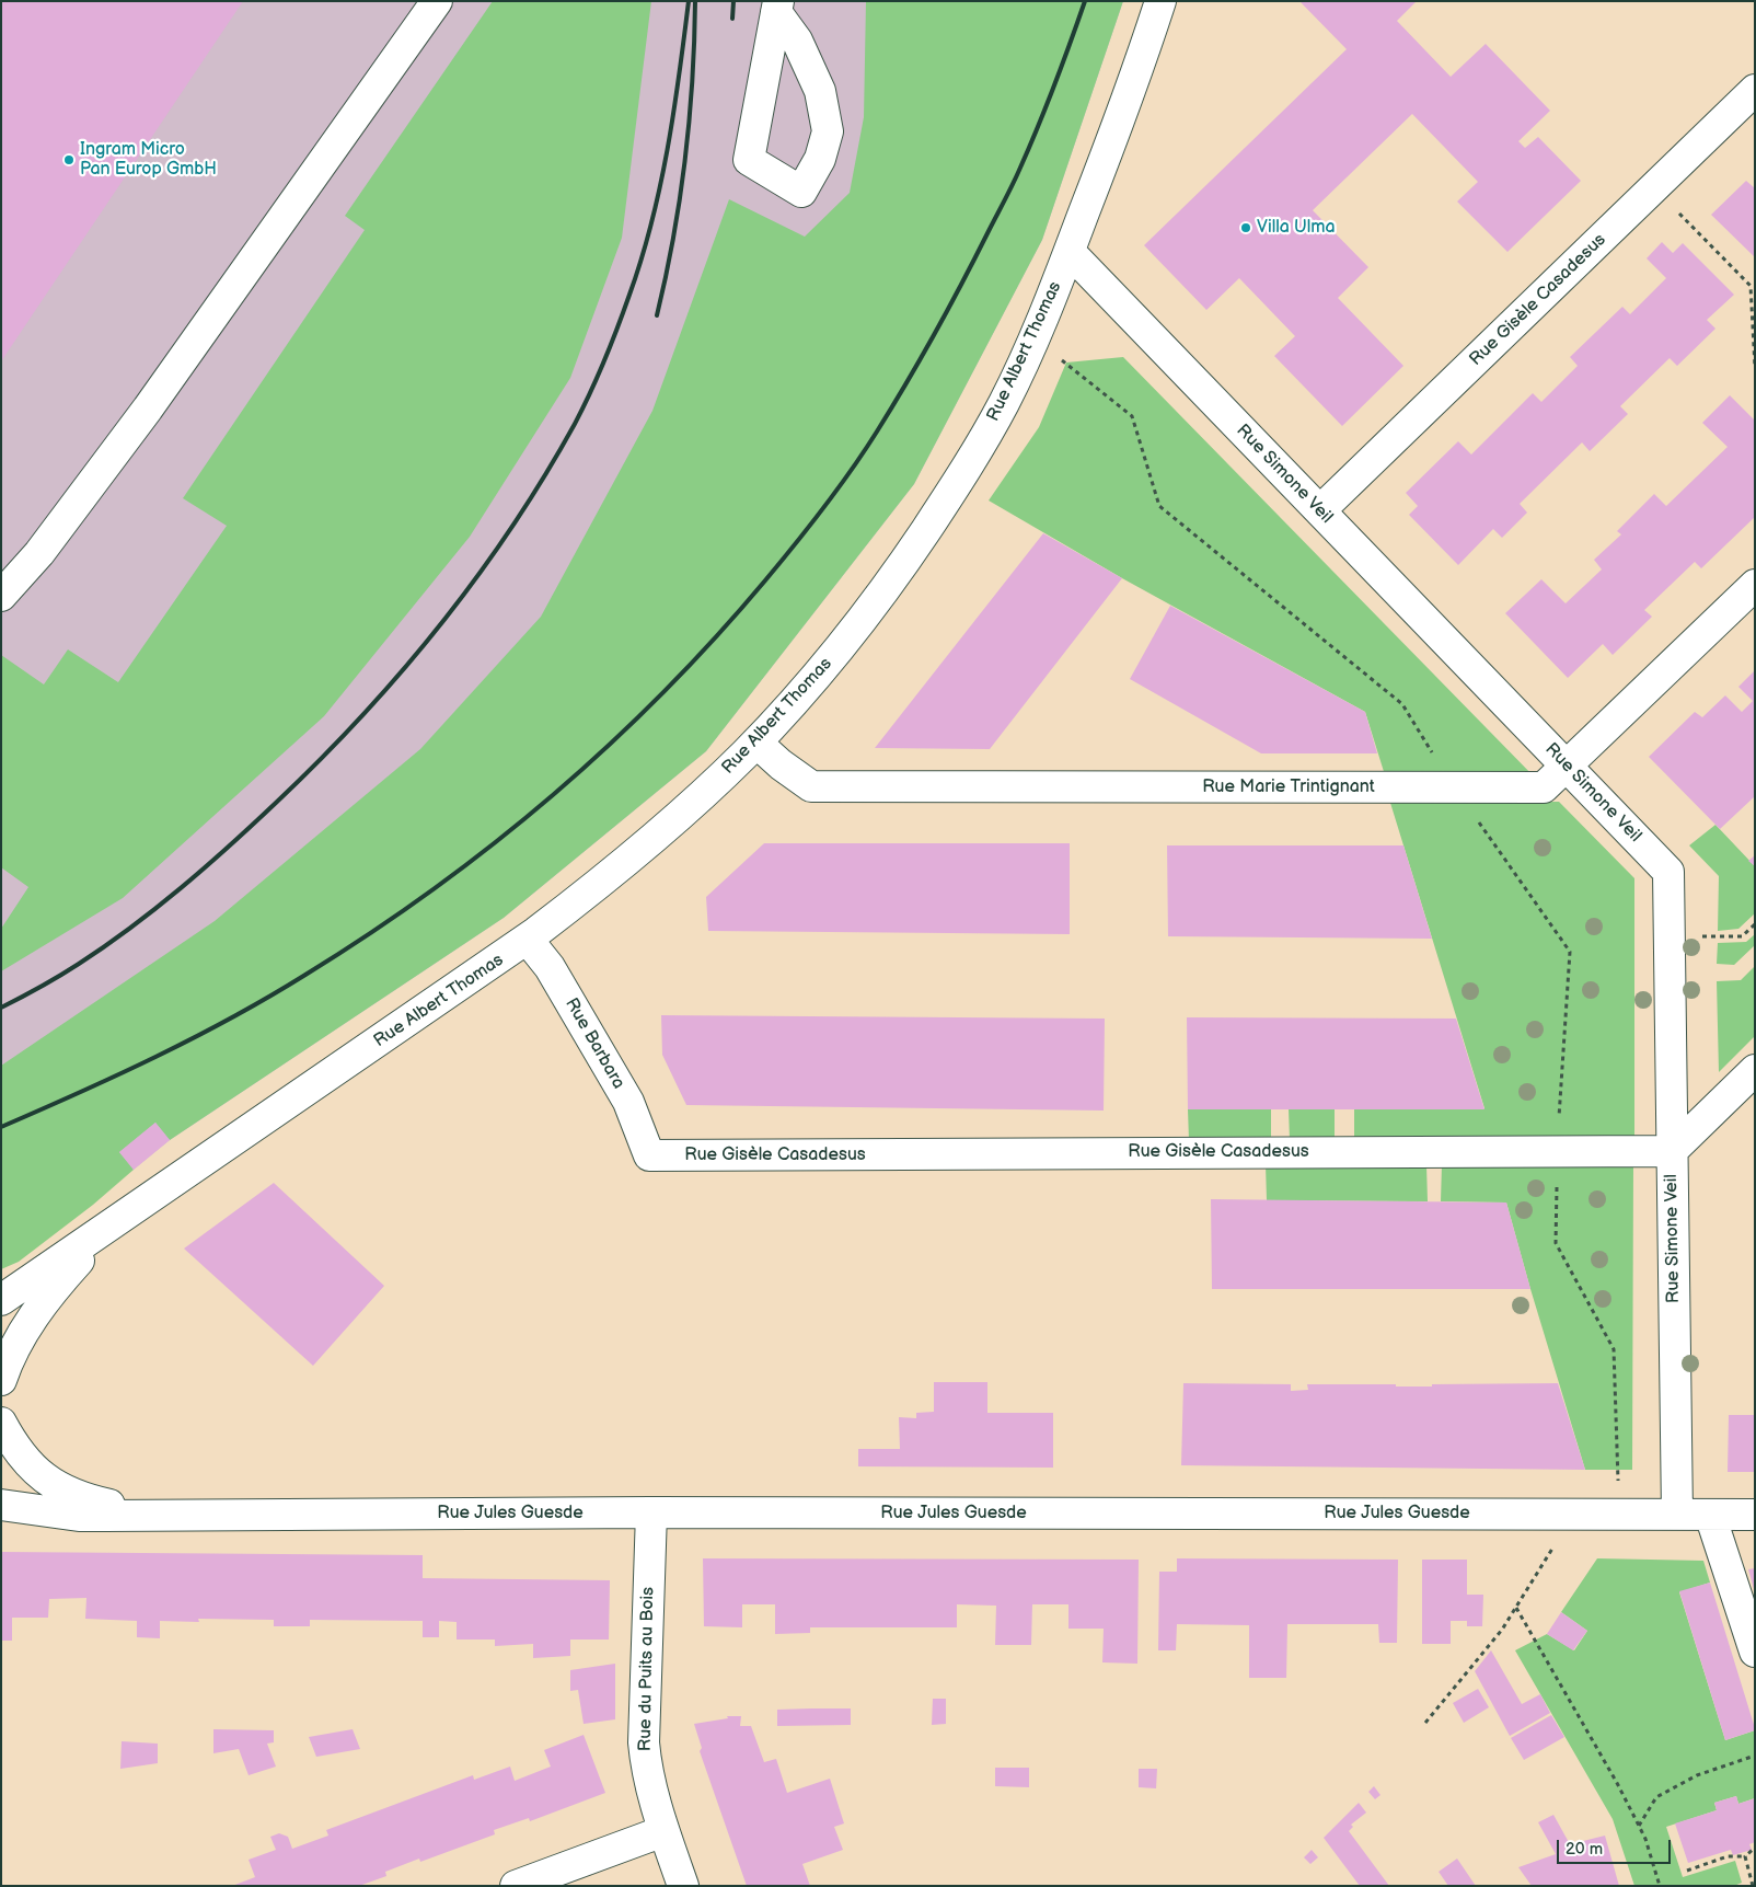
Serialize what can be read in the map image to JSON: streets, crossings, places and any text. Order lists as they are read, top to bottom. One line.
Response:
{"streets":{"street":["Rue Gisèle Casadesus","Rue Albert Thomas","Rue Simone Veil","Rue Marie Trintignant","Rue Barbara","Rue Jules Guesde","Rue du Puits au Bois"]},"crossings":[["Rue Gisèle Casadesus","Rue Simone Veil"],["Rue Gisèle Casadesus","Rue Barbara"],["Rue Albert Thomas","Rue Simone Veil"],["Rue Albert Thomas","Rue Marie Trintignant"],["Rue Albert Thomas","Rue Barbara"],["Rue Simone Veil","Rue Marie Trintignant"],["Rue Simone Veil","Rue Jules Guesde"],["Rue Jules Guesde","Rue du Puits au Bois"]],"places":["Ingram Micro Pan Europ GmbH","Villa Ulma"],"scale_bar":"20 m"}
